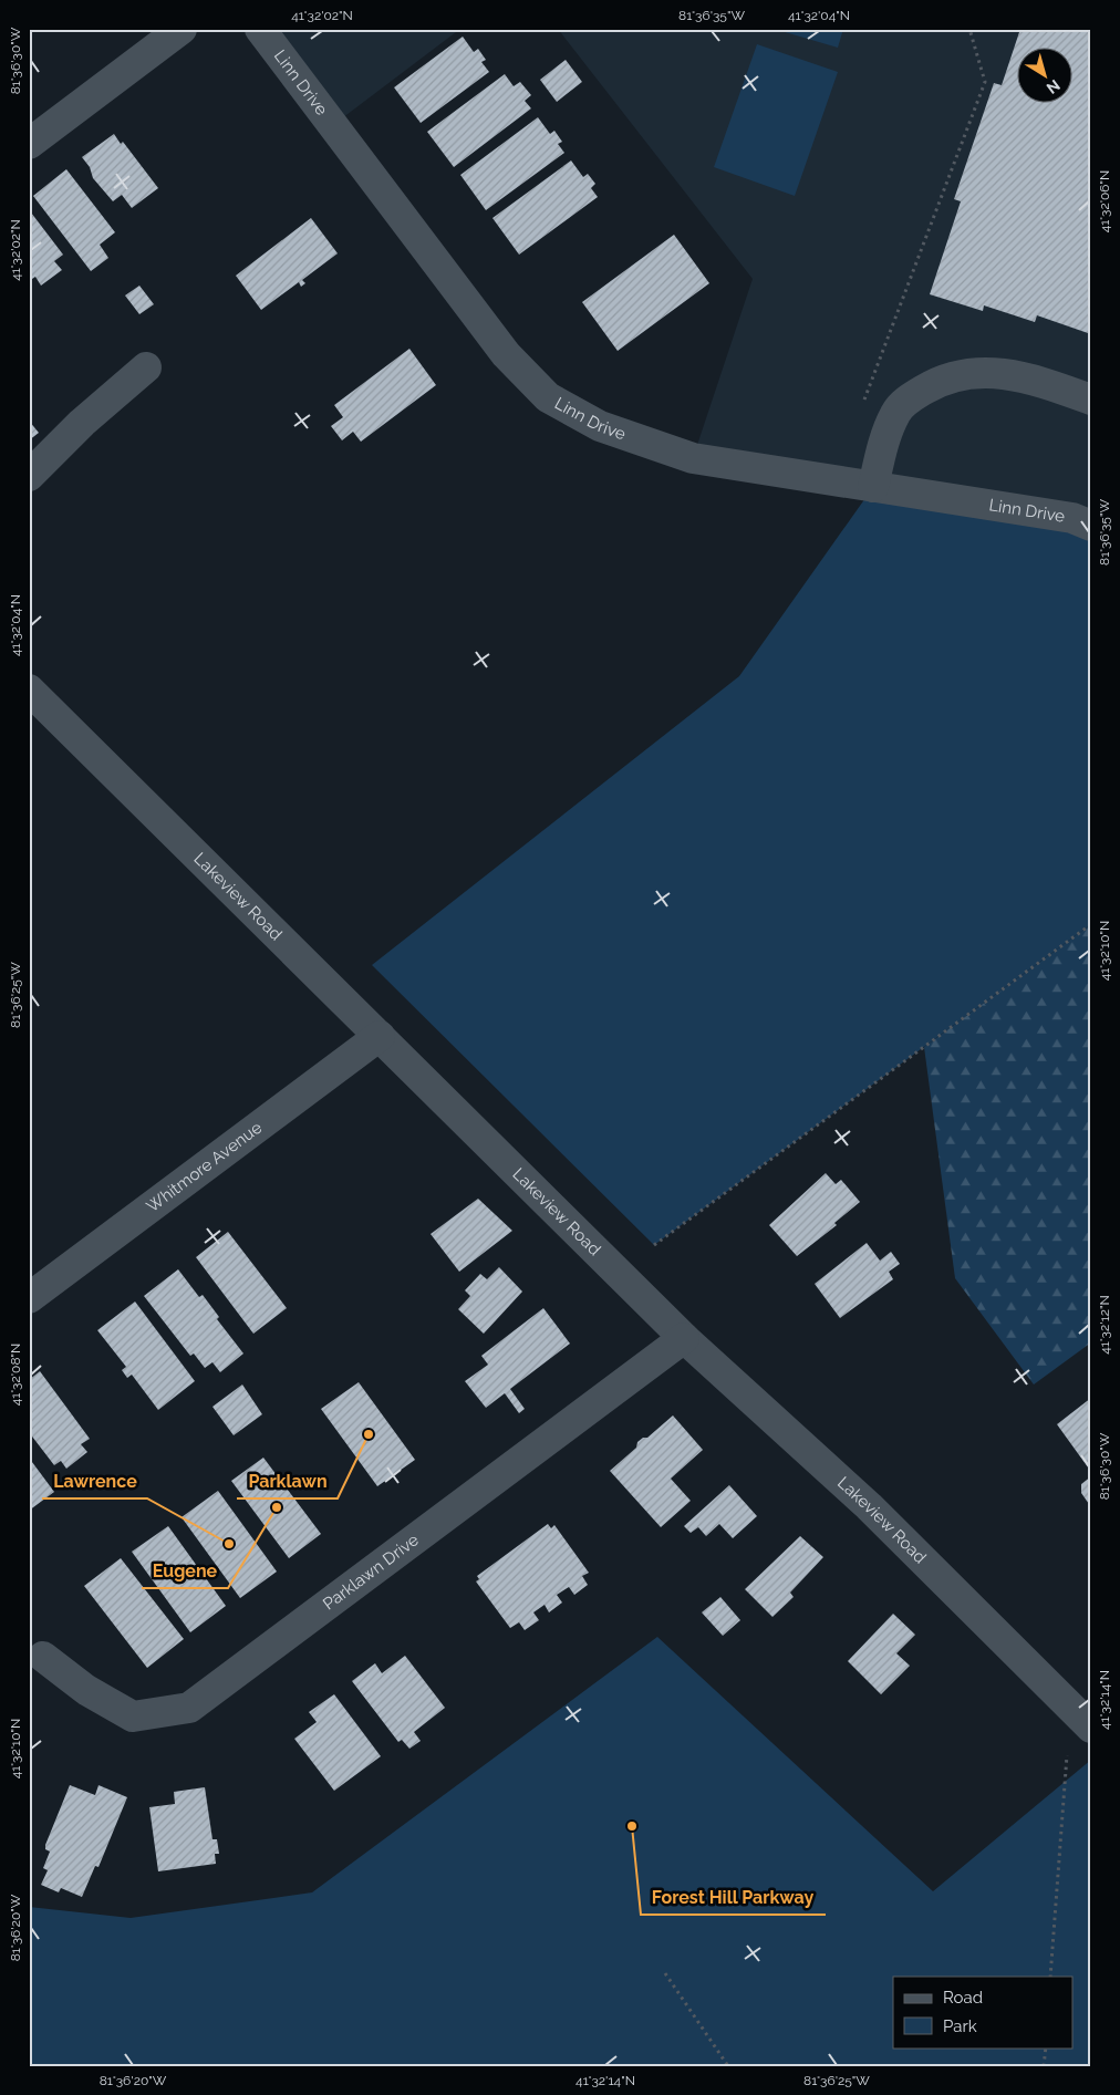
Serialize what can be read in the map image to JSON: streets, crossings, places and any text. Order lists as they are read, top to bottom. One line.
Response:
{"streets":{"street":["Linn Drive","Lakeview Road","Whitmore Avenue","Parklawn Drive"]},"crossings":[["Lakeview Road","Whitmore Avenue"],["Lakeview Road","Parklawn Drive"]],"places":["Parklawn","Eugene","Lawrence","Forest Hill Parkway"],"legend":["Road","Park"],"north":"bottom right","coordinates":["41°32'02\"N","81°36'35\"W","41°32'04\"N","81°36'30\"W","41°32'06\"N","41°32'10\"N","81°36'25\"W","41°32'12\"N","41°32'08\"N","41°32'14\"N","81°36'20\"W"]}
